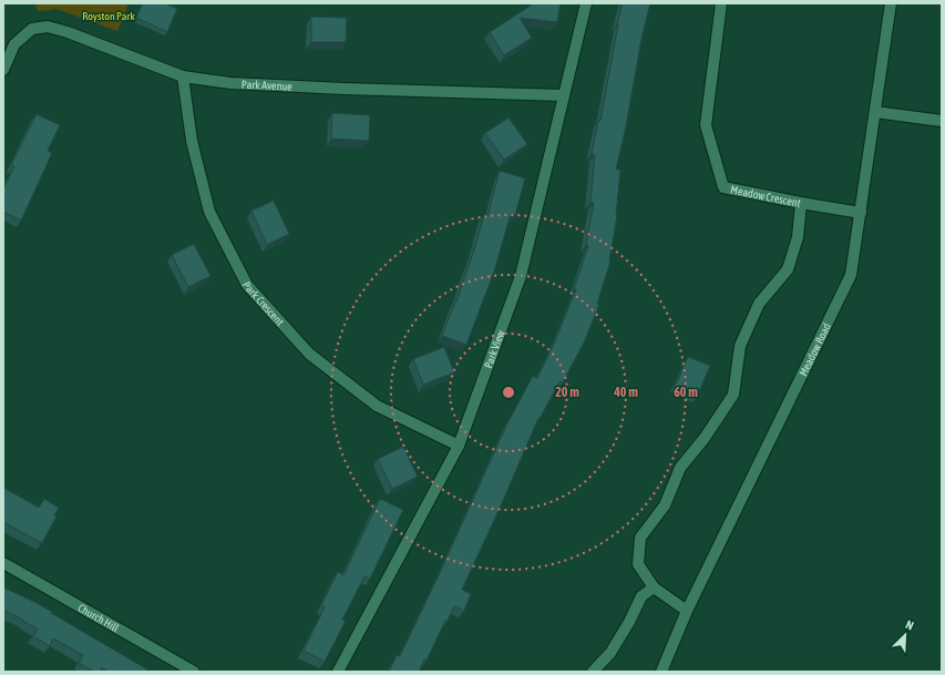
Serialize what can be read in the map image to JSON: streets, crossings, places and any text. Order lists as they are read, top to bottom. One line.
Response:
{"streets":{"street":["Park Avenue","Meadow Crescent","Park Crescent","Park View","Meadow Road","Church Hill"]},"crossings":[["Park Avenue","Park Crescent"],["Park Avenue","Park View"],["Meadow Crescent","Meadow Road"],["Park Crescent","Park View"]],"parks":["Royston Park"],"north":"top right","rings":["20 m","40 m","60 m"]}
